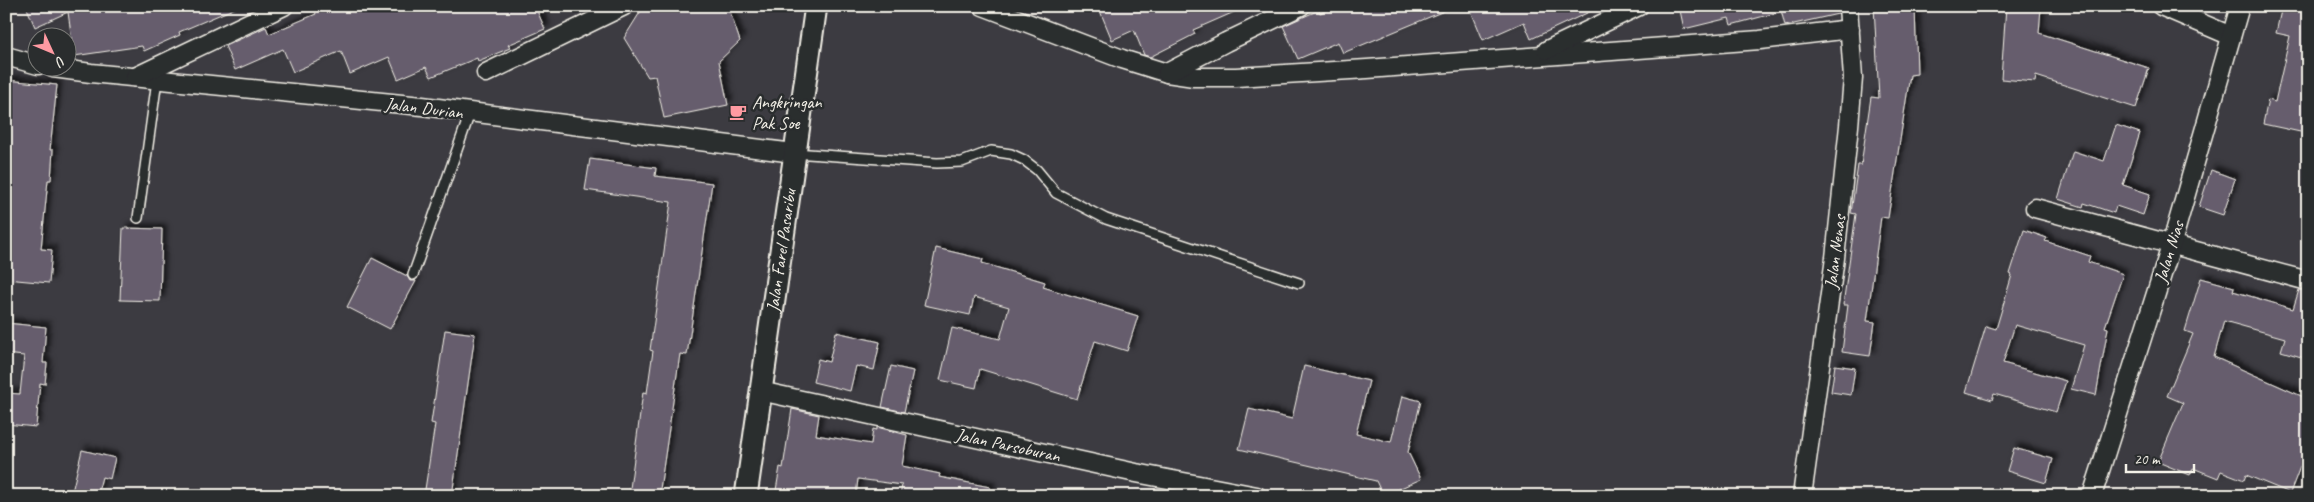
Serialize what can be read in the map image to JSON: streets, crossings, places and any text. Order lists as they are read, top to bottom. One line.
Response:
{"streets":{"street":["Jalan Durian","Jalan Farel Pasaribu","Jalan Nenas","Jalan Nias","Jalan Parsoburan"]},"crossings":[["Jalan Durian","Jalan Farel Pasaribu"],["Jalan Farel Pasaribu","Jalan Parsoburan"]],"places":{"cafe":["Angkringan Pak Soe"]},"scale_bar":"20 m","north":"bottom right"}
